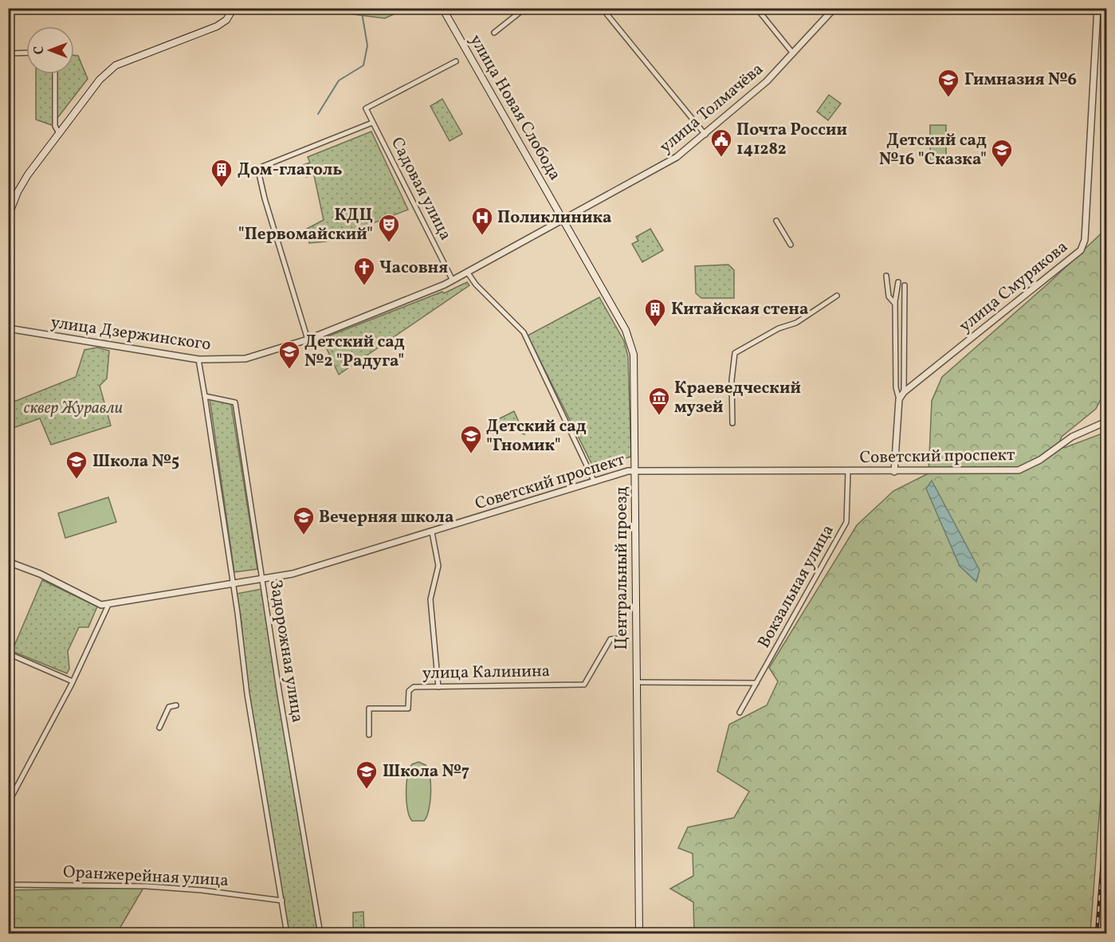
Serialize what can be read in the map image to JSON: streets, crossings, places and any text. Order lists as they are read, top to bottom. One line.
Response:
{"streets":{"main road":["улица Новая Слобода","Центральный проезд"],"street":["улица Толмачёва","Садовая улица","улица Смурякова","улица Дзержинского","Советский проспект","Вокзальная улица","Задорожная улица","улица Калинина","Оранжерейная улица"]},"crossings":[["улица Новая Слобода","улица Толмачёва"],["улица Новая Слобода","улица Дзержинского"],["улица Новая Слобода","Центральный проезд"],["улица Толмачёва","улица Дзержинского"],["улица Толмачёва","Центральный проезд"],["Садовая улица","улица Дзержинского"],["улица Смурякова","Советский проспект"],["улица Дзержинского","Центральный проезд"],["Советский проспект","Центральный проезд"],["Советский проспект","Вокзальная улица"],["Советский проспект","Задорожная улица"]],"parks":["сквер Журавли"],"places":{"school or university":["Гимназия №6","Детский сад №16 \"Сказка\"","Детский сад №2 \"Радуга\"","Детский сад \"Гномик\"","Школа №5","Вечерняя школа","Школа №7"],"public building":["Почта России 141282"],"building":["Дом-глаголь","Китайская стена"],"hospital":["Поликлиника"],"theatre":["КДЦ \"Первомайский\""],"church":["Часовня"],"museum":["Краеведческий музей"]},"north":"left"}
